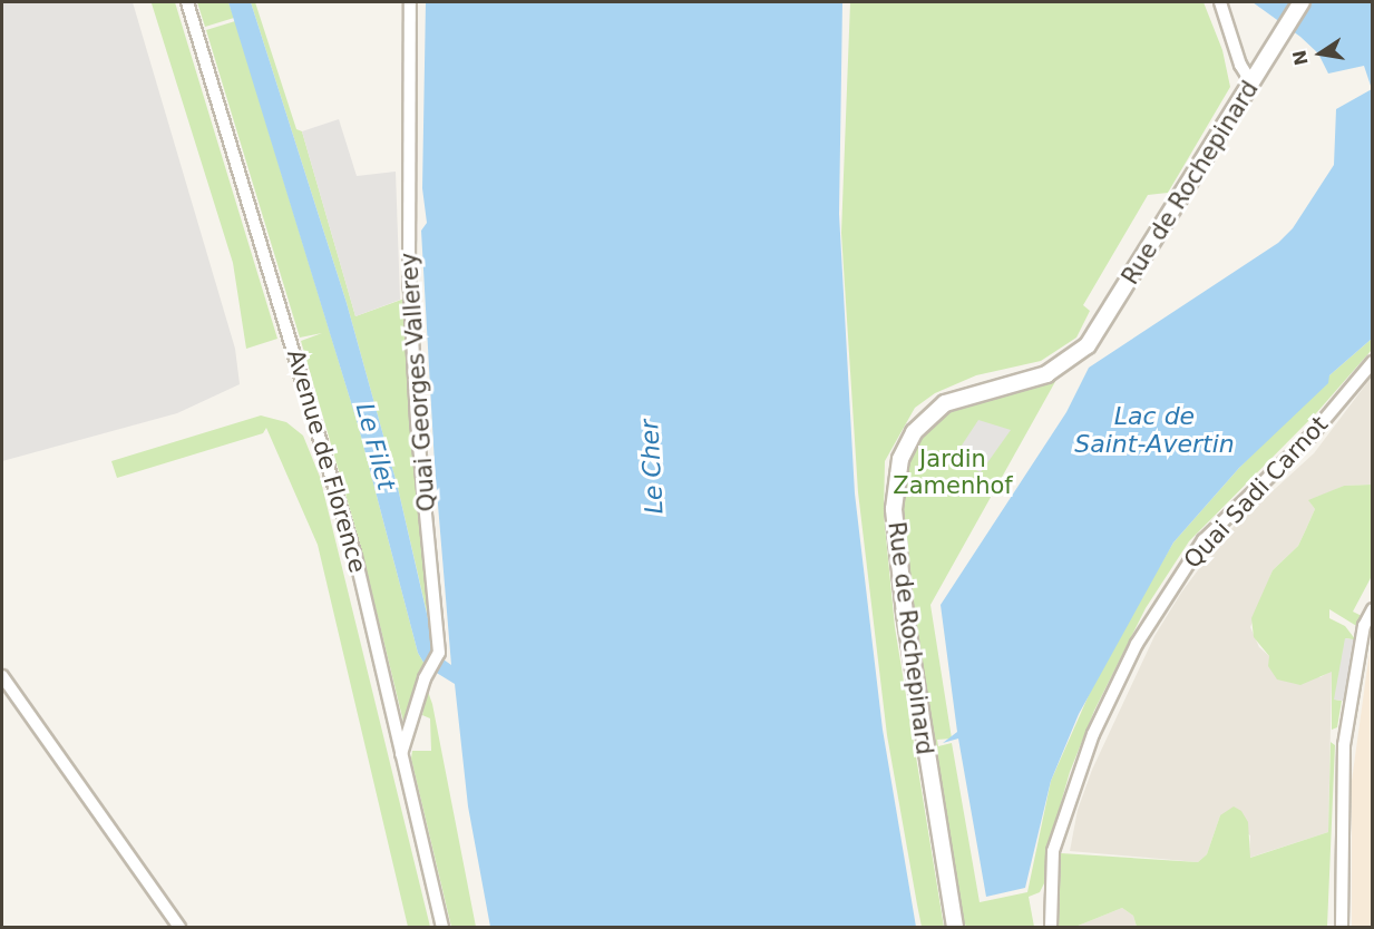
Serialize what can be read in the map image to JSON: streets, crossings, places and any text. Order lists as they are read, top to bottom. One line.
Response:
{"streets":{"street":["Rue de Rochepinard","Quai Georges Vallerey","Avenue de Florence","Quai Sadi Carnot"]},"crossings":[["Quai Georges Vallerey","Avenue de Florence"]],"water":["Lac de Saint-Avertin","Le Filet","Le Cher"],"parks":["Jardin Zamenhof"],"north":"left"}
